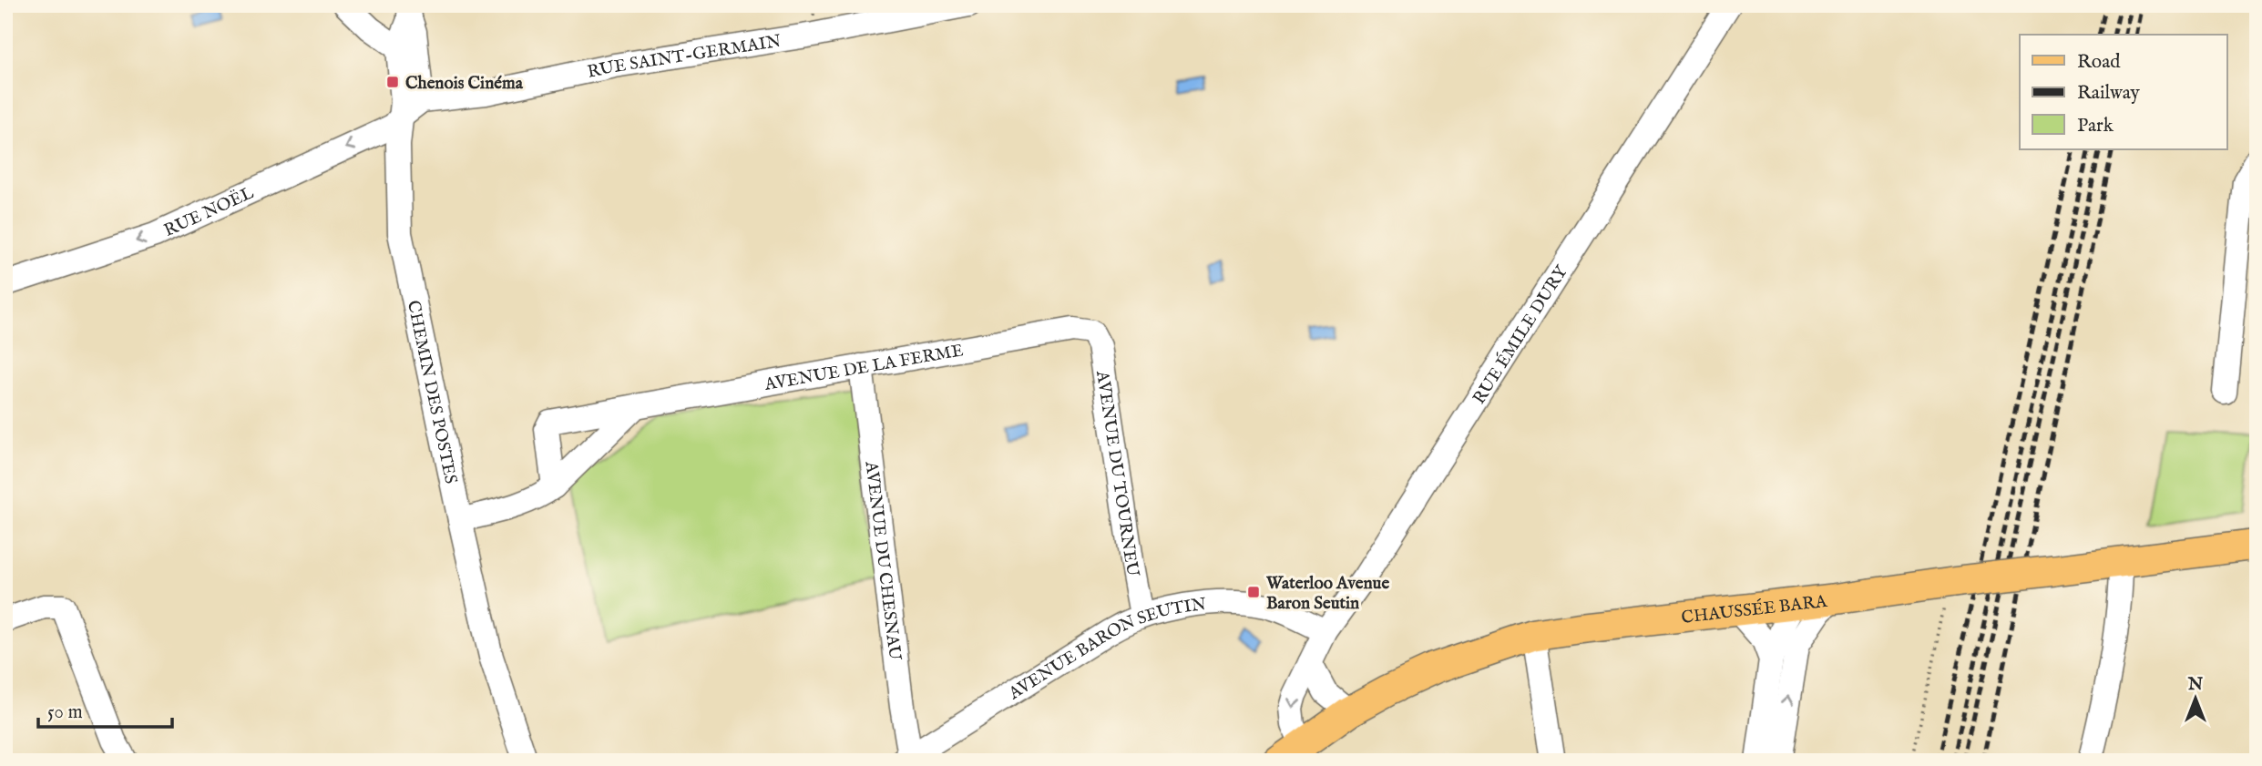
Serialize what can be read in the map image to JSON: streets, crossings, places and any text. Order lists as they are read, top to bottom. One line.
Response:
{"streets":{"main road":["CHAUSSÉE BARA"],"street":["RUE SAINT-GERMAIN","RUE NOËL","RUE ÉMILE DURY","AVENUE DE LA FERME","CHEMIN DES POSTES","AVENUE DU TOURNEU","AVENUE DU CHESNAU","AVENUE BARON SEUTIN"]},"crossings":[["RUE SAINT-GERMAIN","RUE NOËL"],["RUE SAINT-GERMAIN","CHEMIN DES POSTES"],["RUE NOËL","CHEMIN DES POSTES"],["RUE ÉMILE DURY","CHAUSSÉE BARA"],["RUE ÉMILE DURY","AVENUE BARON SEUTIN"],["AVENUE DE LA FERME","AVENUE DU TOURNEU"],["AVENUE DE LA FERME","AVENUE DU CHESNAU"],["AVENUE DU TOURNEU","AVENUE BARON SEUTIN"],["AVENUE DU CHESNAU","AVENUE BARON SEUTIN"]],"one_way":["RUE NOËL"],"places":{"transit":["Chenois Cinéma","Waterloo Avenue Baron Seutin"]},"legend":["Road","Railway","Park"],"scale_bar":"50 m","north":"top"}
